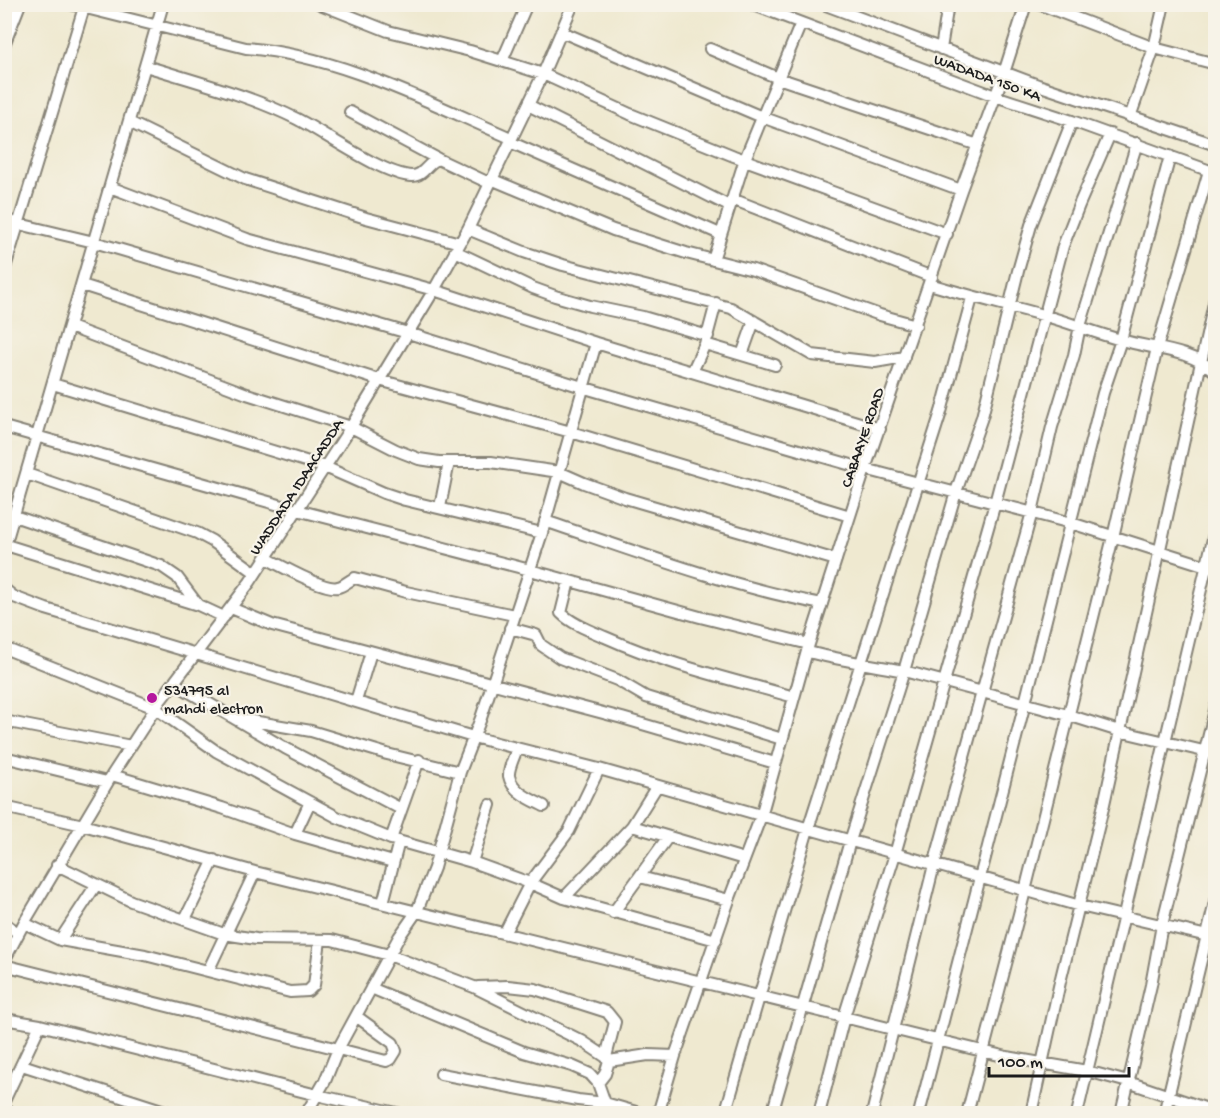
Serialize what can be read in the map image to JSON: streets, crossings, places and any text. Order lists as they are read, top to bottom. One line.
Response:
{"streets":{"street":["WADADA 150 KA","CABAAYE ROAD","WADDADA IDAACADDA"]},"crossings":[["WADADA 150 KA","CABAAYE ROAD"]],"places":["534795 al mahdi electron"],"scale_bar":"100 m"}
